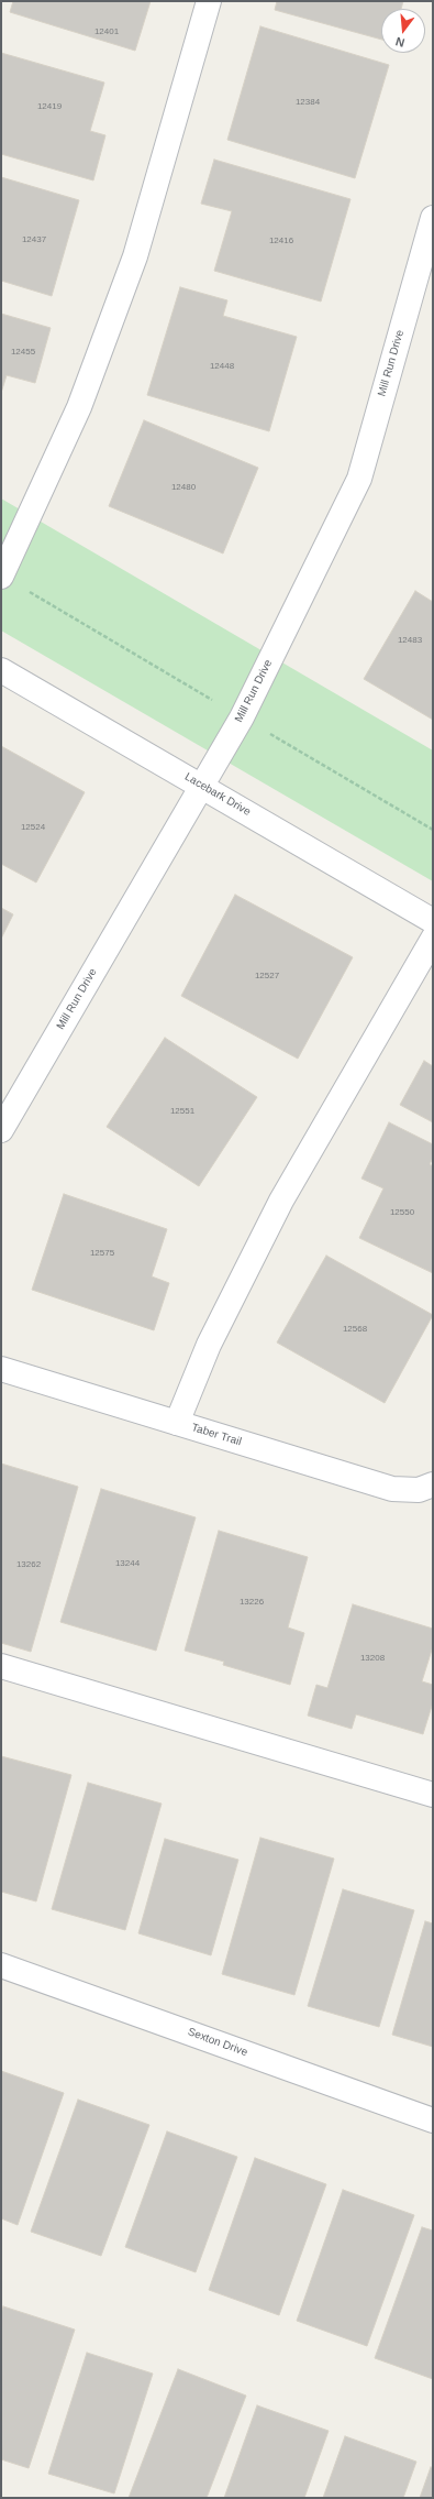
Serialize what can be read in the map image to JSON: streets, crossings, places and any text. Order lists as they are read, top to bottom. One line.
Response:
{"streets":{"street":["Mill Run Drive","Lacebark Drive","Taber Trail","Sexton Drive"]},"crossings":[["Mill Run Drive","Lacebark Drive"]],"house_numbers":["12401","12384","12419","12437","12416","12455","12448","12480","12483","12524","12527","12551","12550","12575","12568","13244","13262","13226","13208"],"north":"bottom"}
